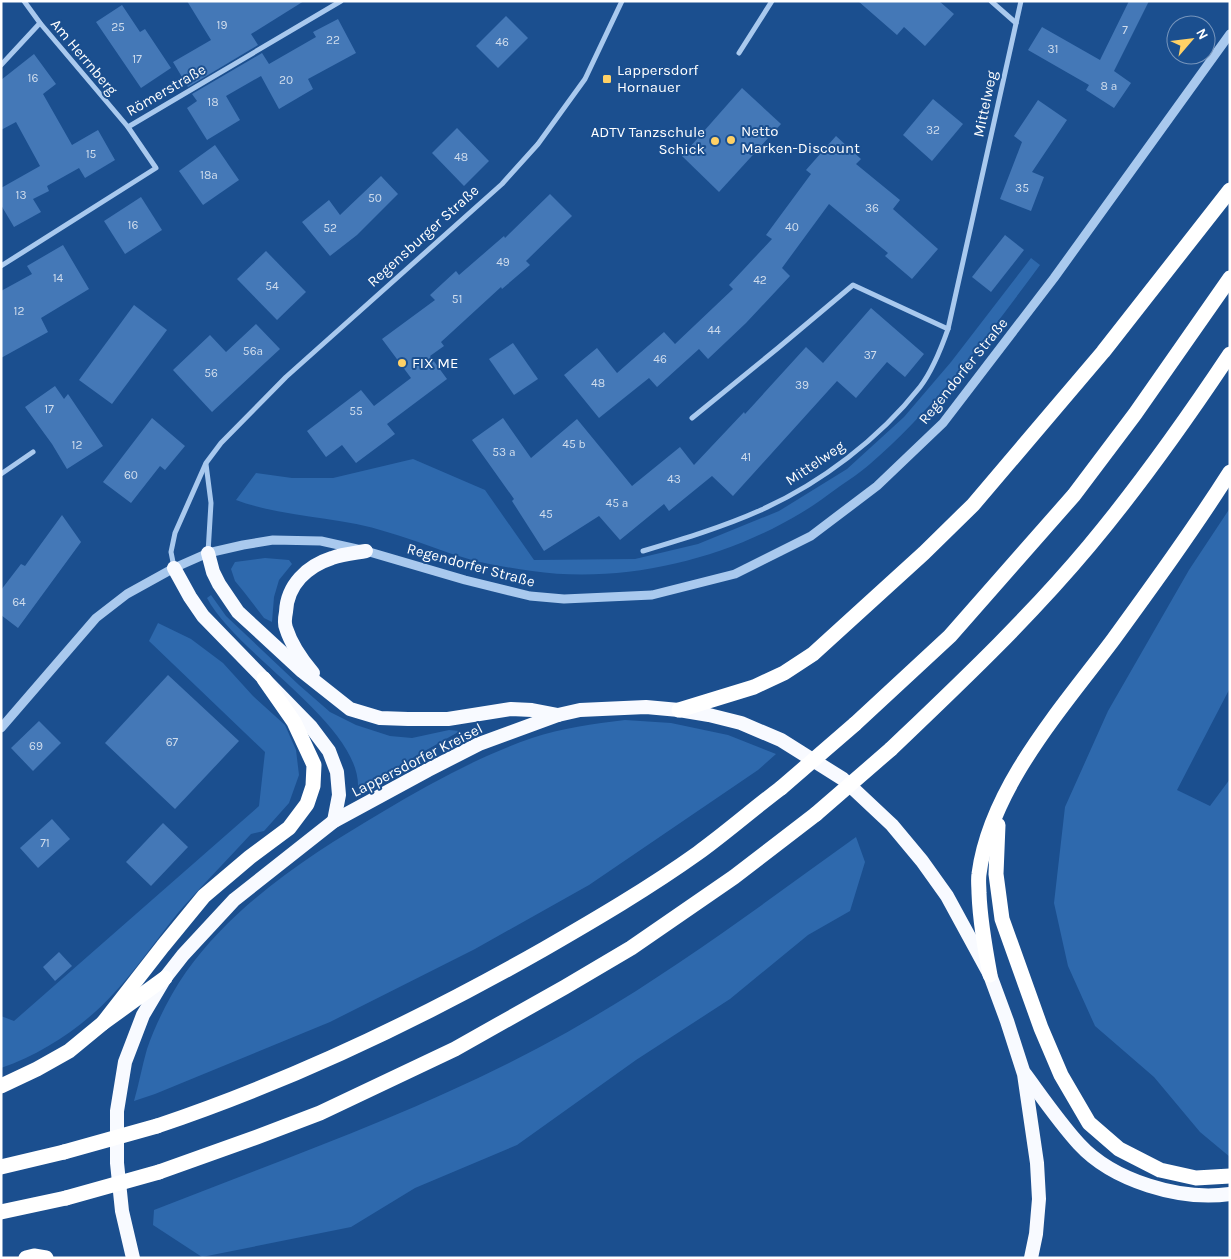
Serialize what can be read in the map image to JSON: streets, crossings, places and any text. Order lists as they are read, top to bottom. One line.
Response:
{"streets":{"highway":["Lappersdorfer Kreisel"],"street":["Am Herrnberg","Römerstraße","Mittelweg","Regensburger Straße","Regendorfer Straße"]},"crossings":[["Am Herrnberg","Römerstraße"]],"places":{"transit":["Lappersdorf Hornauer"],"other":["Netto Marken-Discount","ADTV Tanzschule Schick","FIX ME"]},"house_numbers":["19","25","7","22","46","31","17","16","20","8 a","18","32","15","48","18a","35","13","50","36","16","40","52","49","14","42","54","51","12","44","56a","37","46","56","48","39","17","55","45 b","12","53 a","41","60","43","45 a","45","64","67","69","71"],"north":"top right"}
